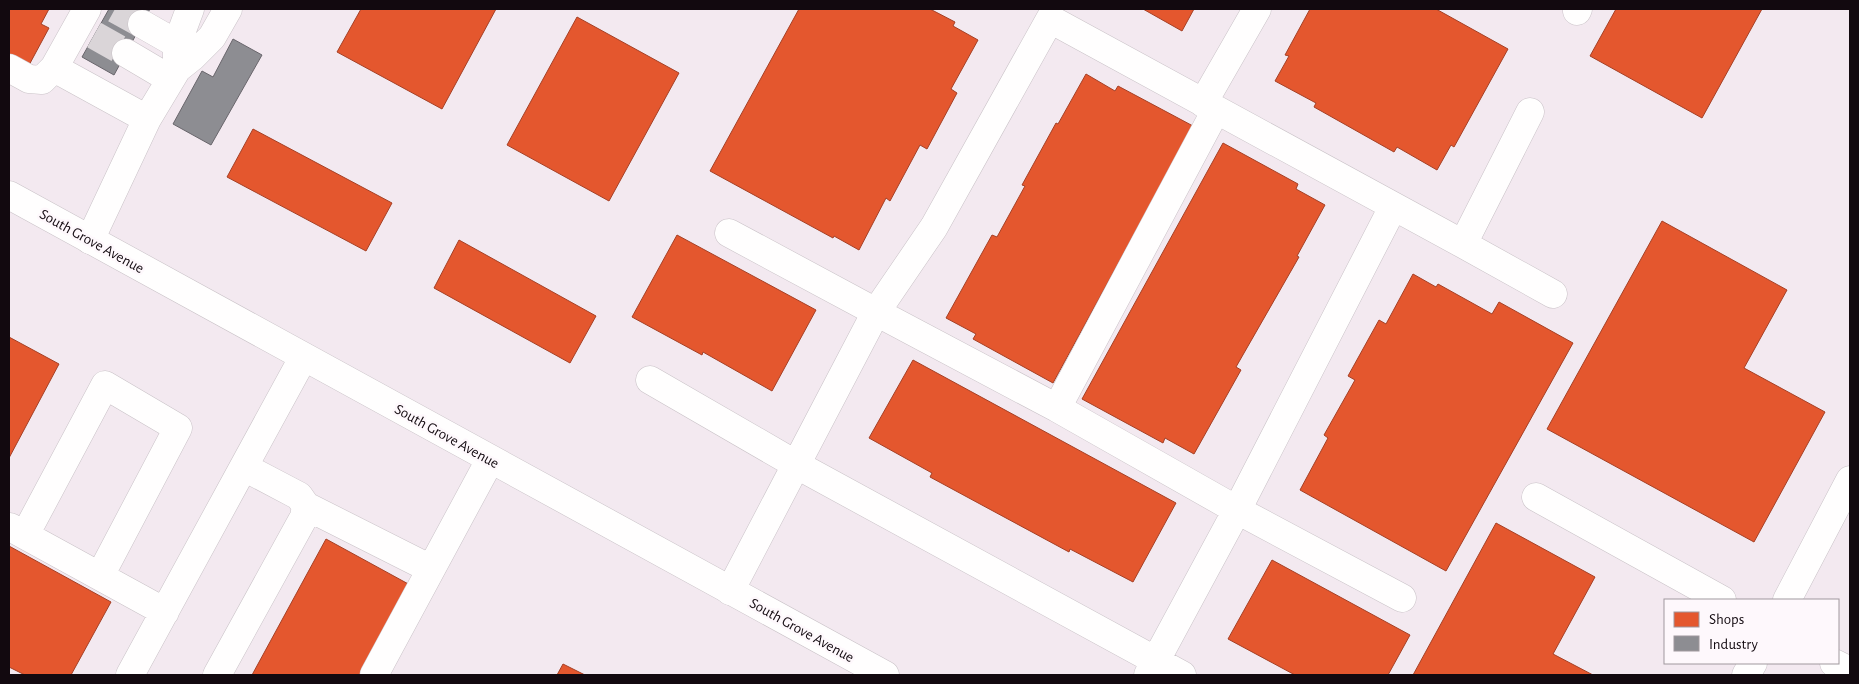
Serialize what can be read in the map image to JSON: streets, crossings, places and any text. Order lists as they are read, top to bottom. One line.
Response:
{"streets":{"main road":["South Grove Avenue"]},"legend":["Shops","Industry"]}
